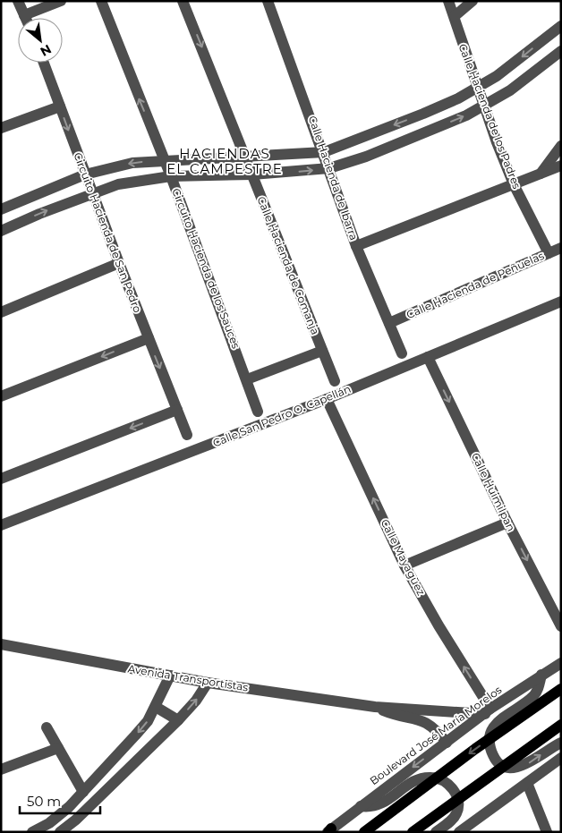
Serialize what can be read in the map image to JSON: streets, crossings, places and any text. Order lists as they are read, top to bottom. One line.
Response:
{"streets":{"street":["Calle Hacienda de los Padres","Calle Hacienda de Ibarra","Circuito Hacienda de San Pedro","Calle Hacienda de Comanja","Circuito Hacienda de los Sauces","Calle Hacienda de Peñuelas","Calle San Pedro O. Capellán","Calle Huimilpan","Calle Mayagüez","Avenida Transportistas","Boulevard José María Morelos"]},"crossings":[["Calle Hacienda de los Padres","Calle Hacienda de Peñuelas"],["Calle Hacienda de Ibarra","Calle Hacienda de Peñuelas"],["Calle San Pedro O. Capellán","Calle Huimilpan"],["Calle San Pedro O. Capellán","Calle Mayagüez"],["Calle Mayagüez","Avenida Transportistas"],["Calle Mayagüez","Boulevard José María Morelos"],["Avenida Transportistas","Boulevard José María Morelos"]],"one_way":["Circuito Hacienda de San Pedro","Calle Hacienda de Comanja","Circuito Hacienda de los Sauces","Calle Huimilpan","Calle Mayagüez"],"districts":["HACIENDAS EL CAMPESTRE"],"scale_bar":"50 m","north":"bottom right"}
